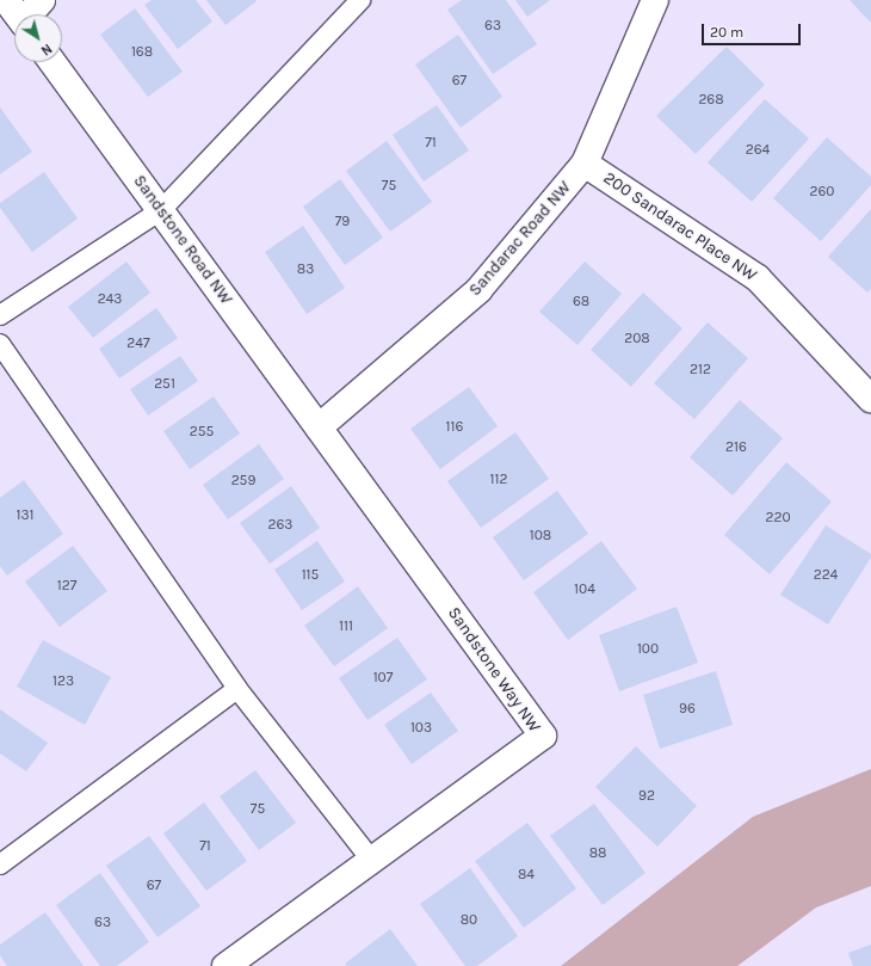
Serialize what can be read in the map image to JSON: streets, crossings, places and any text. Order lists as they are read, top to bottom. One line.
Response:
{"streets":{"street":["200 Sandarac Place NW","Sandarac Road NW","Sandstone Road NW","Sandstone Way NW"]},"crossings":[["200 Sandarac Place NW","Sandarac Road NW"],["Sandarac Road NW","Sandstone Road NW"],["Sandarac Road NW","Sandstone Way NW"],["Sandstone Road NW","Sandstone Way NW"]],"house_numbers":["63","168","67","268","71","264","75","260","79","83","243","68","208","247","212","251","116","255","216","112","259","131","220","263","108","115","224","127","104","111","100","107","123","96","103","92","75","71","88","84","67","80","63"],"scale_bar":"20 m","north":"bottom right"}
